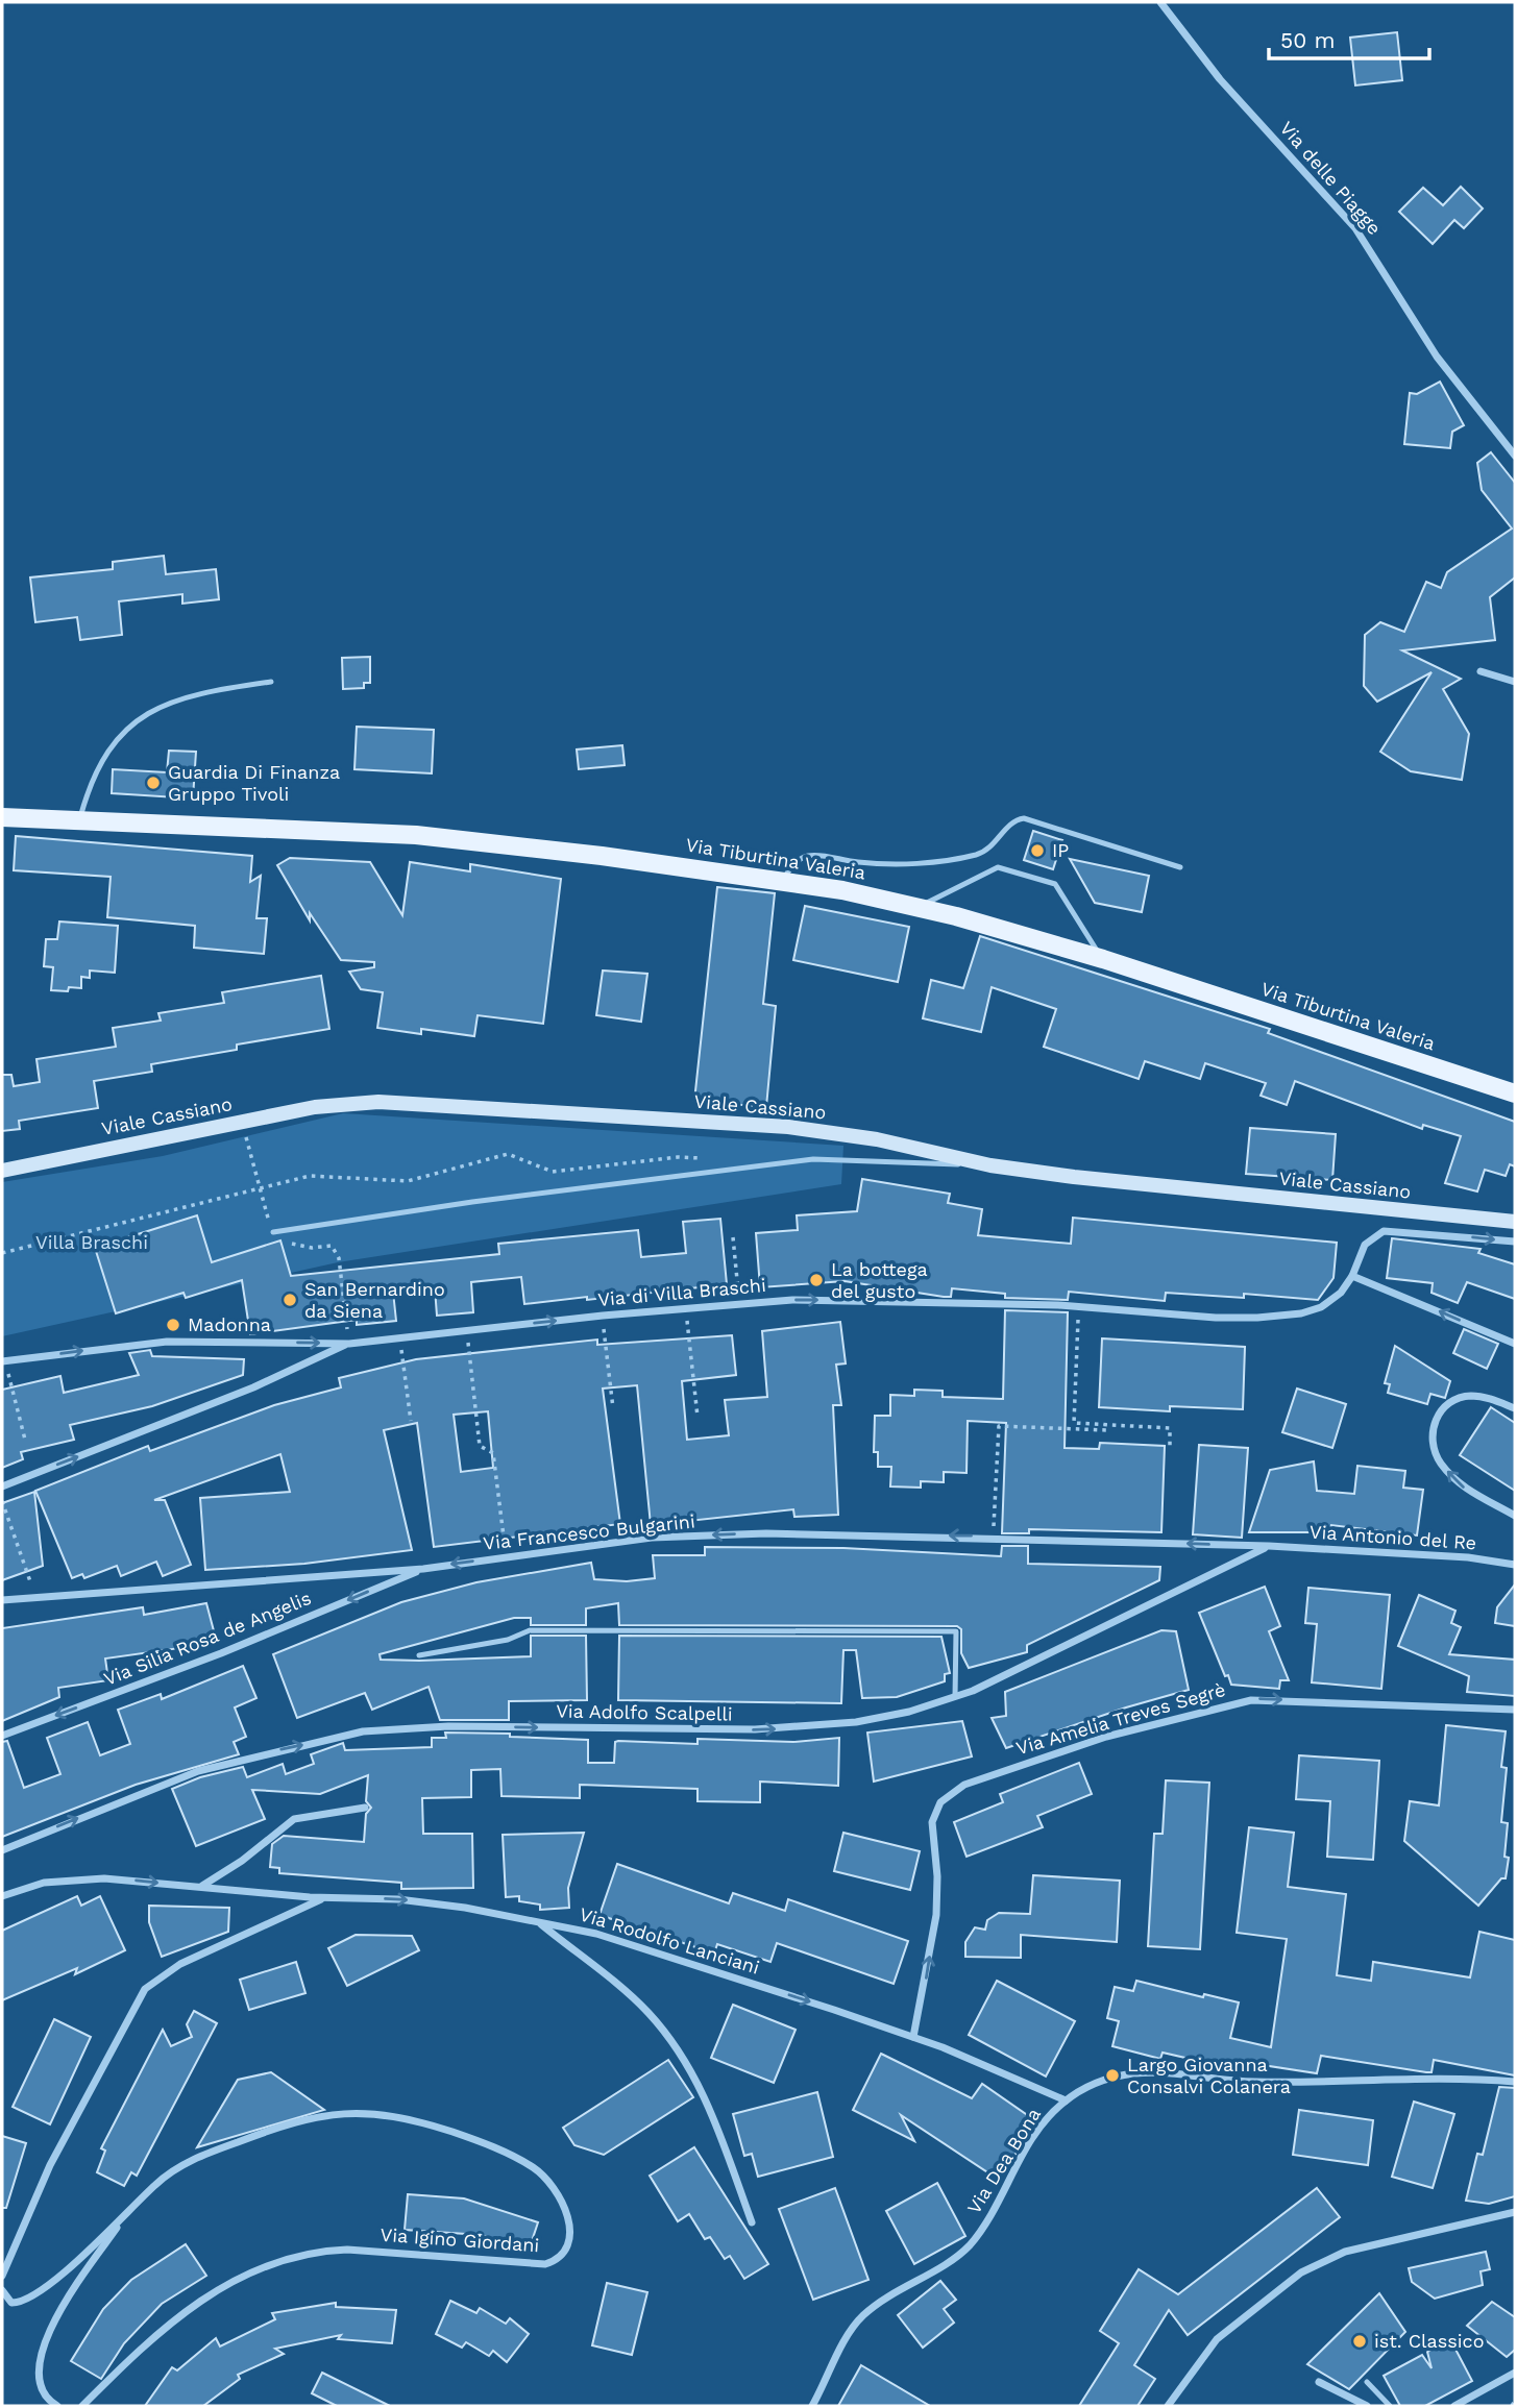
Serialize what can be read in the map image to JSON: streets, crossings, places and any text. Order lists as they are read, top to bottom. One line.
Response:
{"streets":{"main road":["Via Tiburtina Valeria"],"street":["Via delle Piagge","Viale Cassiano","Via di Villa Braschi","Via Francesco Bulgarini","Via Antonio del Re","Via Silia Rosa de Angelis","Via Adolfo Scalpelli","Via Amelia Treves Segrè","Via Rodolfo Lanciani","Via Dea Bona","Via Igino Giordani"]},"crossings":[["Via Francesco Bulgarini","Via Antonio del Re"],["Via Francesco Bulgarini","Via Silia Rosa de Angelis"],["Via Francesco Bulgarini","Via Adolfo Scalpelli"],["Via Antonio del Re","Via Adolfo Scalpelli"],["Via Amelia Treves Segrè","Via Rodolfo Lanciani"],["Via Rodolfo Lanciani","Via Dea Bona"]],"one_way":["Via di Villa Braschi","Via Francesco Bulgarini","Via Silia Rosa de Angelis","Via Adolfo Scalpelli","Via Amelia Treves Segrè","Via Rodolfo Lanciani"],"parks":["Villa Braschi"],"places":["Guardia Di Finanza Gruppo Tivoli","IP","La bottega del gusto","San Bernardino da Siena","Madonna","Largo Giovanna Consalvi Colanera","ist. Classico"],"scale_bar":"50 m"}
